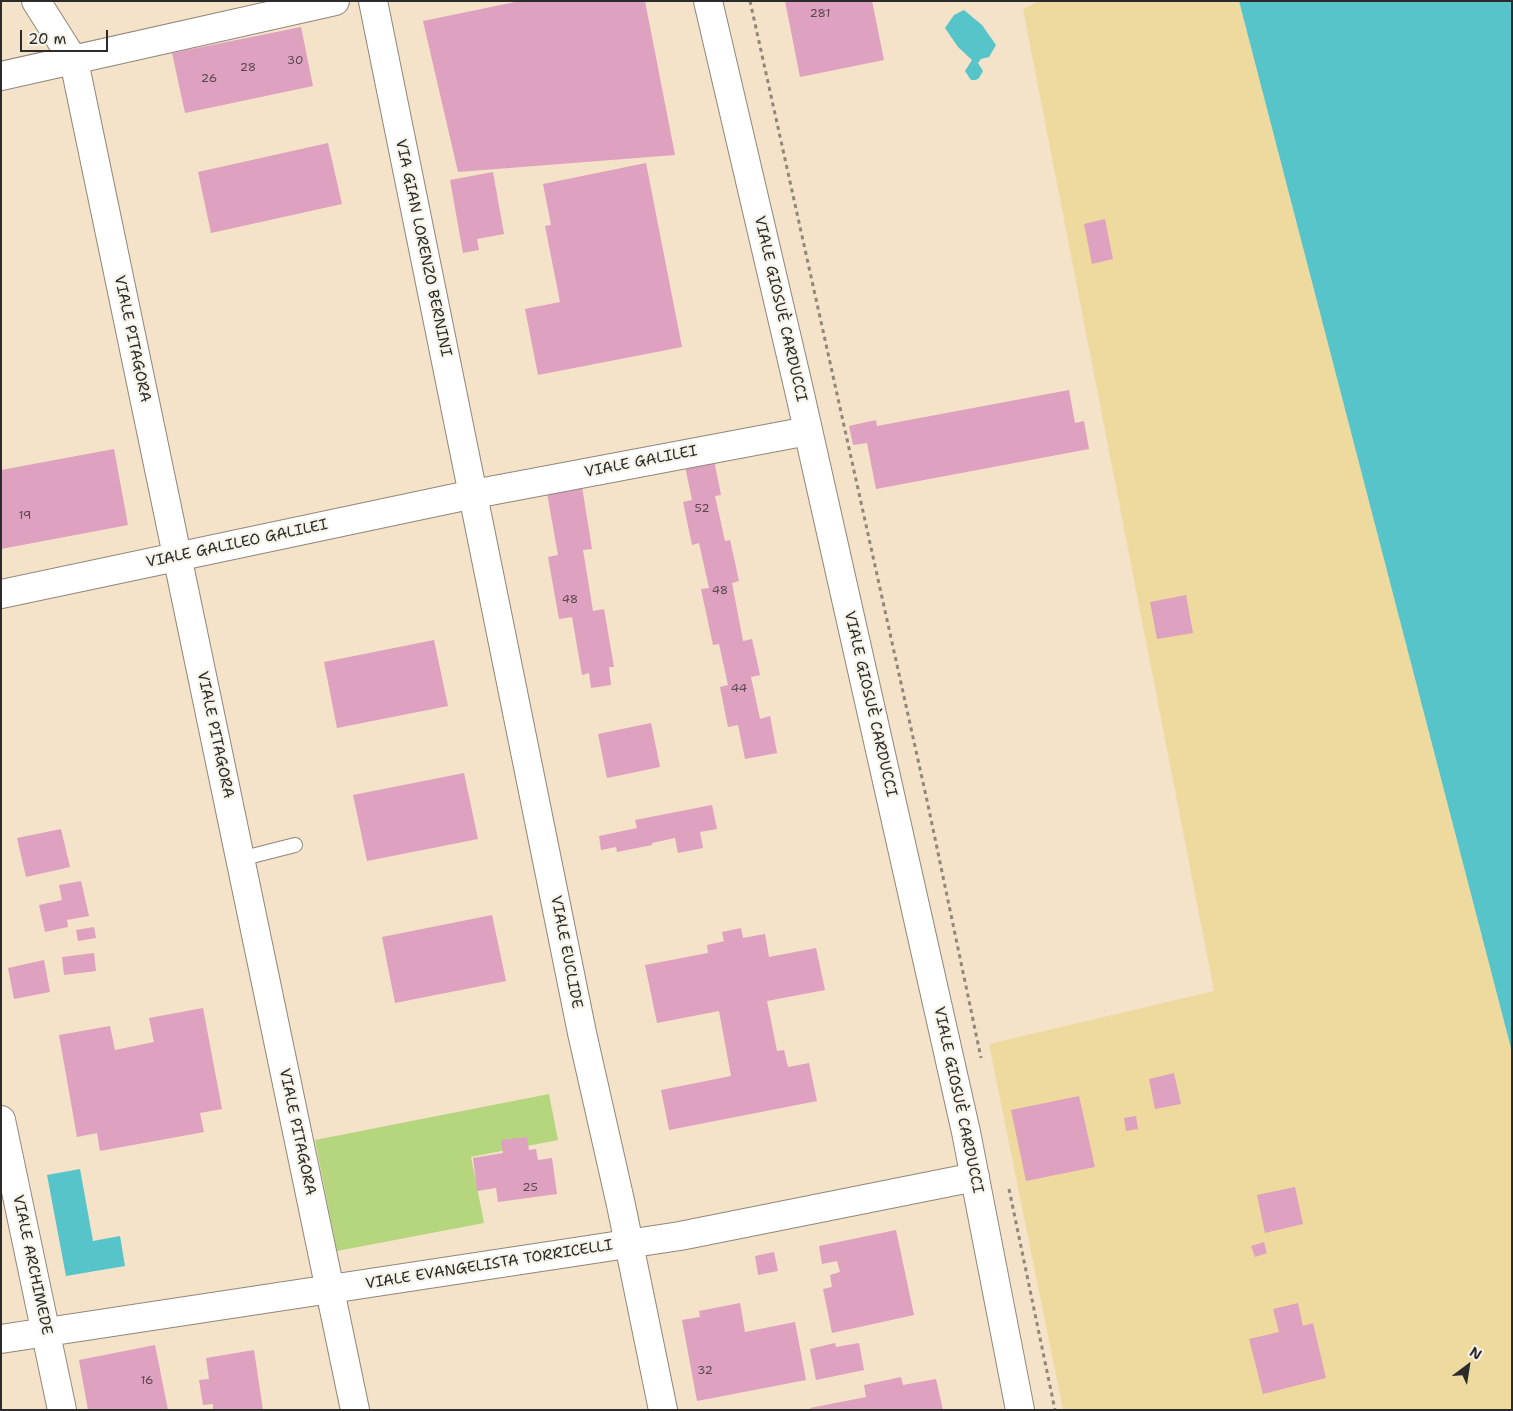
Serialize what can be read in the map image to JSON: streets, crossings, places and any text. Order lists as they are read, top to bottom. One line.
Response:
{"streets":{"street":["VIA GIAN LORENZO BERNINI","VIALE GIOSUÈ CARDUCCI","VIALE PITAGORA","VIALE GALILEI","VIALE GALILEO GALILEI","VIALE EUCLIDE","VIALE ARCHIMEDE","VIALE EVANGELISTA TORRICELLI"]},"crossings":[["VIA GIAN LORENZO BERNINI","VIALE GALILEI"],["VIA GIAN LORENZO BERNINI","VIALE GALILEO GALILEI"],["VIA GIAN LORENZO BERNINI","VIALE EUCLIDE"],["VIALE GIOSUÈ CARDUCCI","VIALE GALILEI"],["VIALE GIOSUÈ CARDUCCI","VIALE EVANGELISTA TORRICELLI"],["VIALE PITAGORA","VIALE GALILEO GALILEI"],["VIALE PITAGORA","VIALE EVANGELISTA TORRICELLI"],["VIALE GALILEI","VIALE GALILEO GALILEI"],["VIALE GALILEI","VIALE EUCLIDE"],["VIALE GALILEO GALILEI","VIALE EUCLIDE"],["VIALE EUCLIDE","VIALE EVANGELISTA TORRICELLI"],["VIALE ARCHIMEDE","VIALE EVANGELISTA TORRICELLI"]],"house_numbers":["281","30","28","26","52","19","48","48","44","25","32","16"],"scale_bar":"20 m","north":"top right"}
